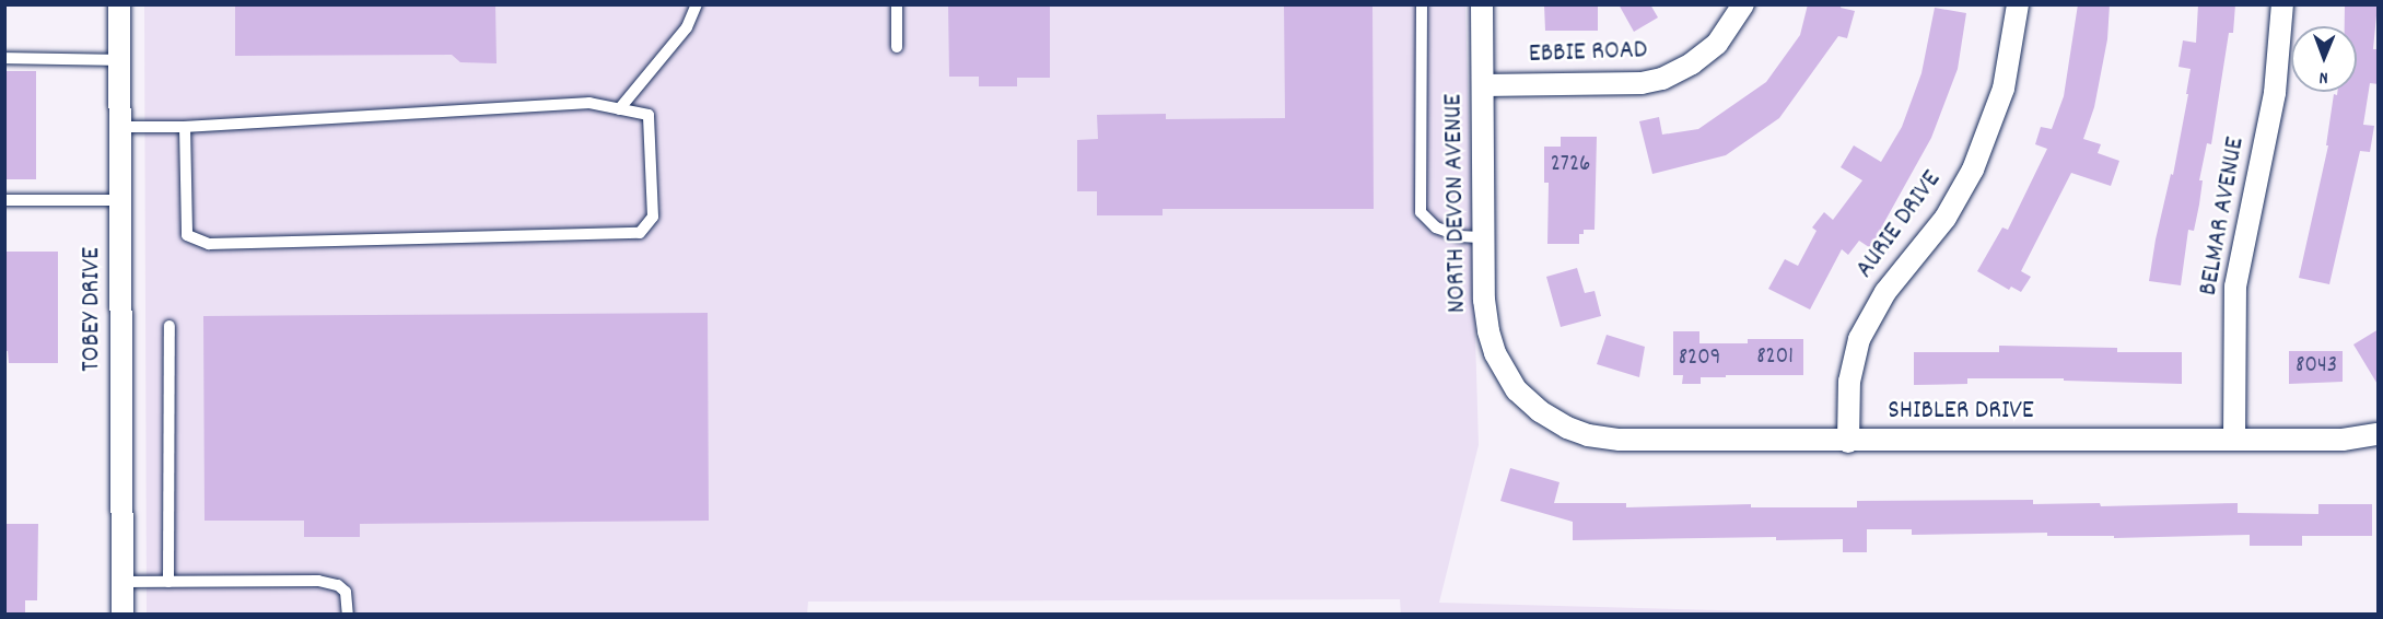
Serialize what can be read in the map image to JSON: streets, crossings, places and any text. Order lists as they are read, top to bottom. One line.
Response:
{"streets":{"street":["EBBIE ROAD","NORTH DEVON AVENUE","BELMAR AVENUE","AURIE DRIVE","TOBEY DRIVE","SHIBLER DRIVE"]},"crossings":[["EBBIE ROAD","NORTH DEVON AVENUE"],["NORTH DEVON AVENUE","SHIBLER DRIVE"],["BELMAR AVENUE","SHIBLER DRIVE"],["AURIE DRIVE","SHIBLER DRIVE"]],"house_numbers":["2726","8201","8209","8043"],"north":"bottom"}
